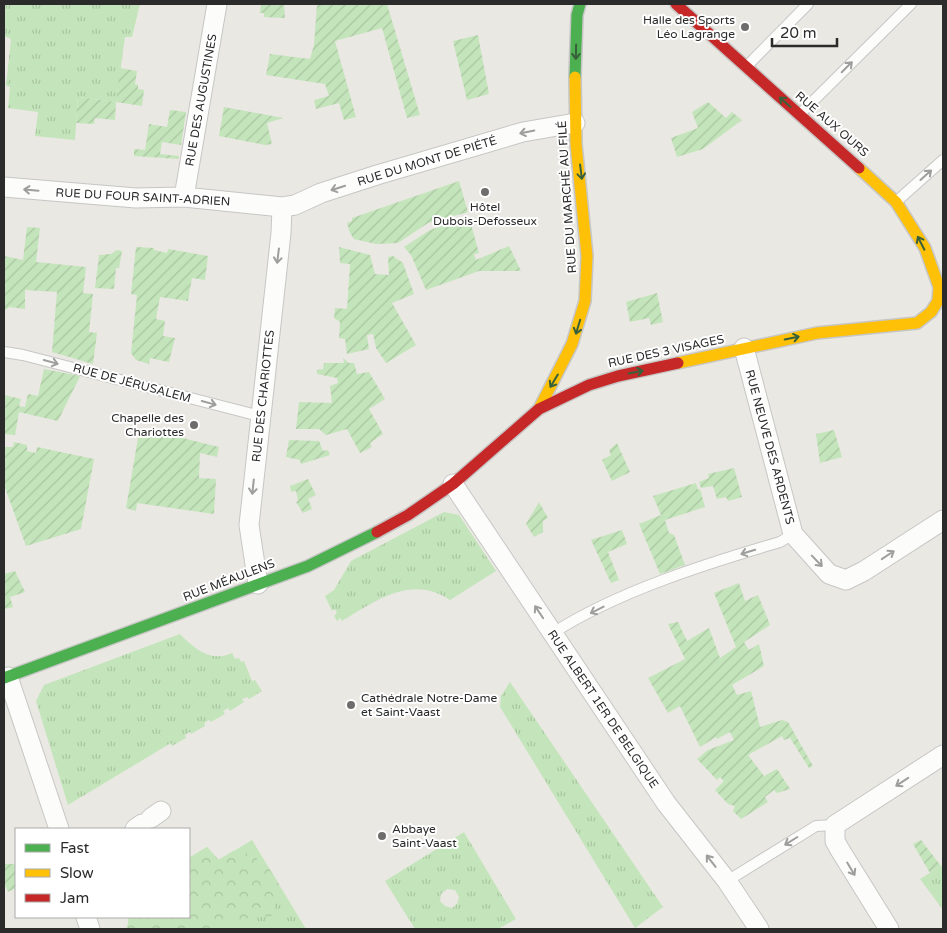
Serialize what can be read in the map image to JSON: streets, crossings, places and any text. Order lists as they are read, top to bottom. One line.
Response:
{"streets":{"street":["RUE DES AUGUSTINES","RUE AUX OURS","RUE DU MONT DE PIÉTÉ","RUE DU FOUR SAINT-ADRIEN","RUE DU MARCHÉ AU FILÉ","RUE DES 3 VISAGES","RUE DES CHARIOTTES","RUE NEUVE DES ARDENTS","RUE MÉAULENS","RUE ALBERT 1ER DE BELGIQUE"],"lane":["RUE DE JÉRUSALEM"]},"crossings":[["RUE DES AUGUSTINES","RUE DU FOUR SAINT-ADRIEN"],["RUE AUX OURS","RUE DES 3 VISAGES"],["RUE DU MONT DE PIÉTÉ","RUE DU FOUR SAINT-ADRIEN"],["RUE DU MONT DE PIÉTÉ","RUE DU MARCHÉ AU FILÉ"],["RUE DU MONT DE PIÉTÉ","RUE DES CHARIOTTES"],["RUE DU FOUR SAINT-ADRIEN","RUE DES CHARIOTTES"],["RUE DU MARCHÉ AU FILÉ","RUE DES 3 VISAGES"],["RUE DES 3 VISAGES","RUE NEUVE DES ARDENTS"],["RUE DES 3 VISAGES","RUE MÉAULENS"],["RUE DES 3 VISAGES","RUE ALBERT 1ER DE BELGIQUE"],["RUE DE JÉRUSALEM","RUE DES CHARIOTTES"],["RUE DES CHARIOTTES","RUE MÉAULENS"],["RUE MÉAULENS","RUE ALBERT 1ER DE BELGIQUE"]],"one_way":["RUE AUX OURS","RUE DU MONT DE PIÉTÉ","RUE DU FOUR SAINT-ADRIEN","RUE DU MARCHÉ AU FILÉ","RUE DES 3 VISAGES","RUE DE JÉRUSALEM","RUE DES CHARIOTTES","RUE NEUVE DES ARDENTS","RUE ALBERT 1ER DE BELGIQUE"],"places":["Halle des Sports Léo Lagrange","Hôtel Dubois-Defosseux","Chapelle des Chariottes","Cathédrale Notre-Dame et Saint-Vaast","Abbaye Saint-Vaast"],"legend":["Fast","Slow","Jam"],"scale_bar":"20 m"}
